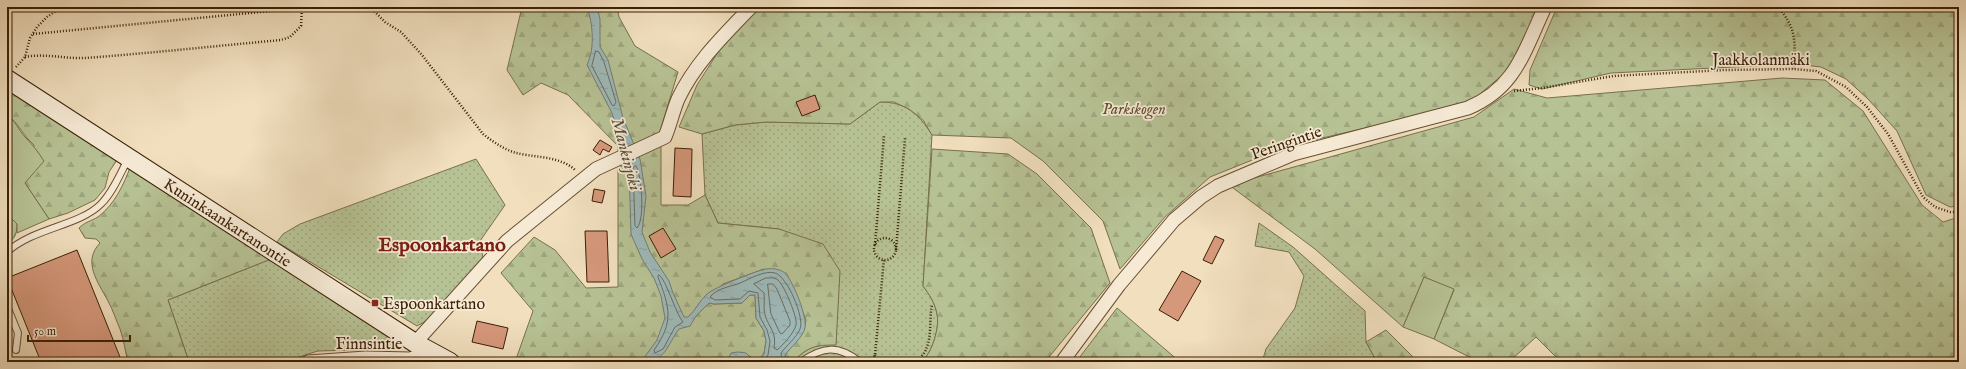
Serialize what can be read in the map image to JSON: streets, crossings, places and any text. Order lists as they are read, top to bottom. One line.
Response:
{"streets":{"street":["Peringintie","Kuninkaankartanontie","Finnsintie"],"path":["Jaakkolanmäki"]},"crossings":[["Jaakkolanmäki","Peringintie"],["Kuninkaankartanontie","Finnsintie"]],"districts":["Espoonkartano"],"water":["Mankinjoki"],"parks":["Parkskogen"],"places":{"transit":["Espoonkartano"]},"scale_bar":"50 m"}
